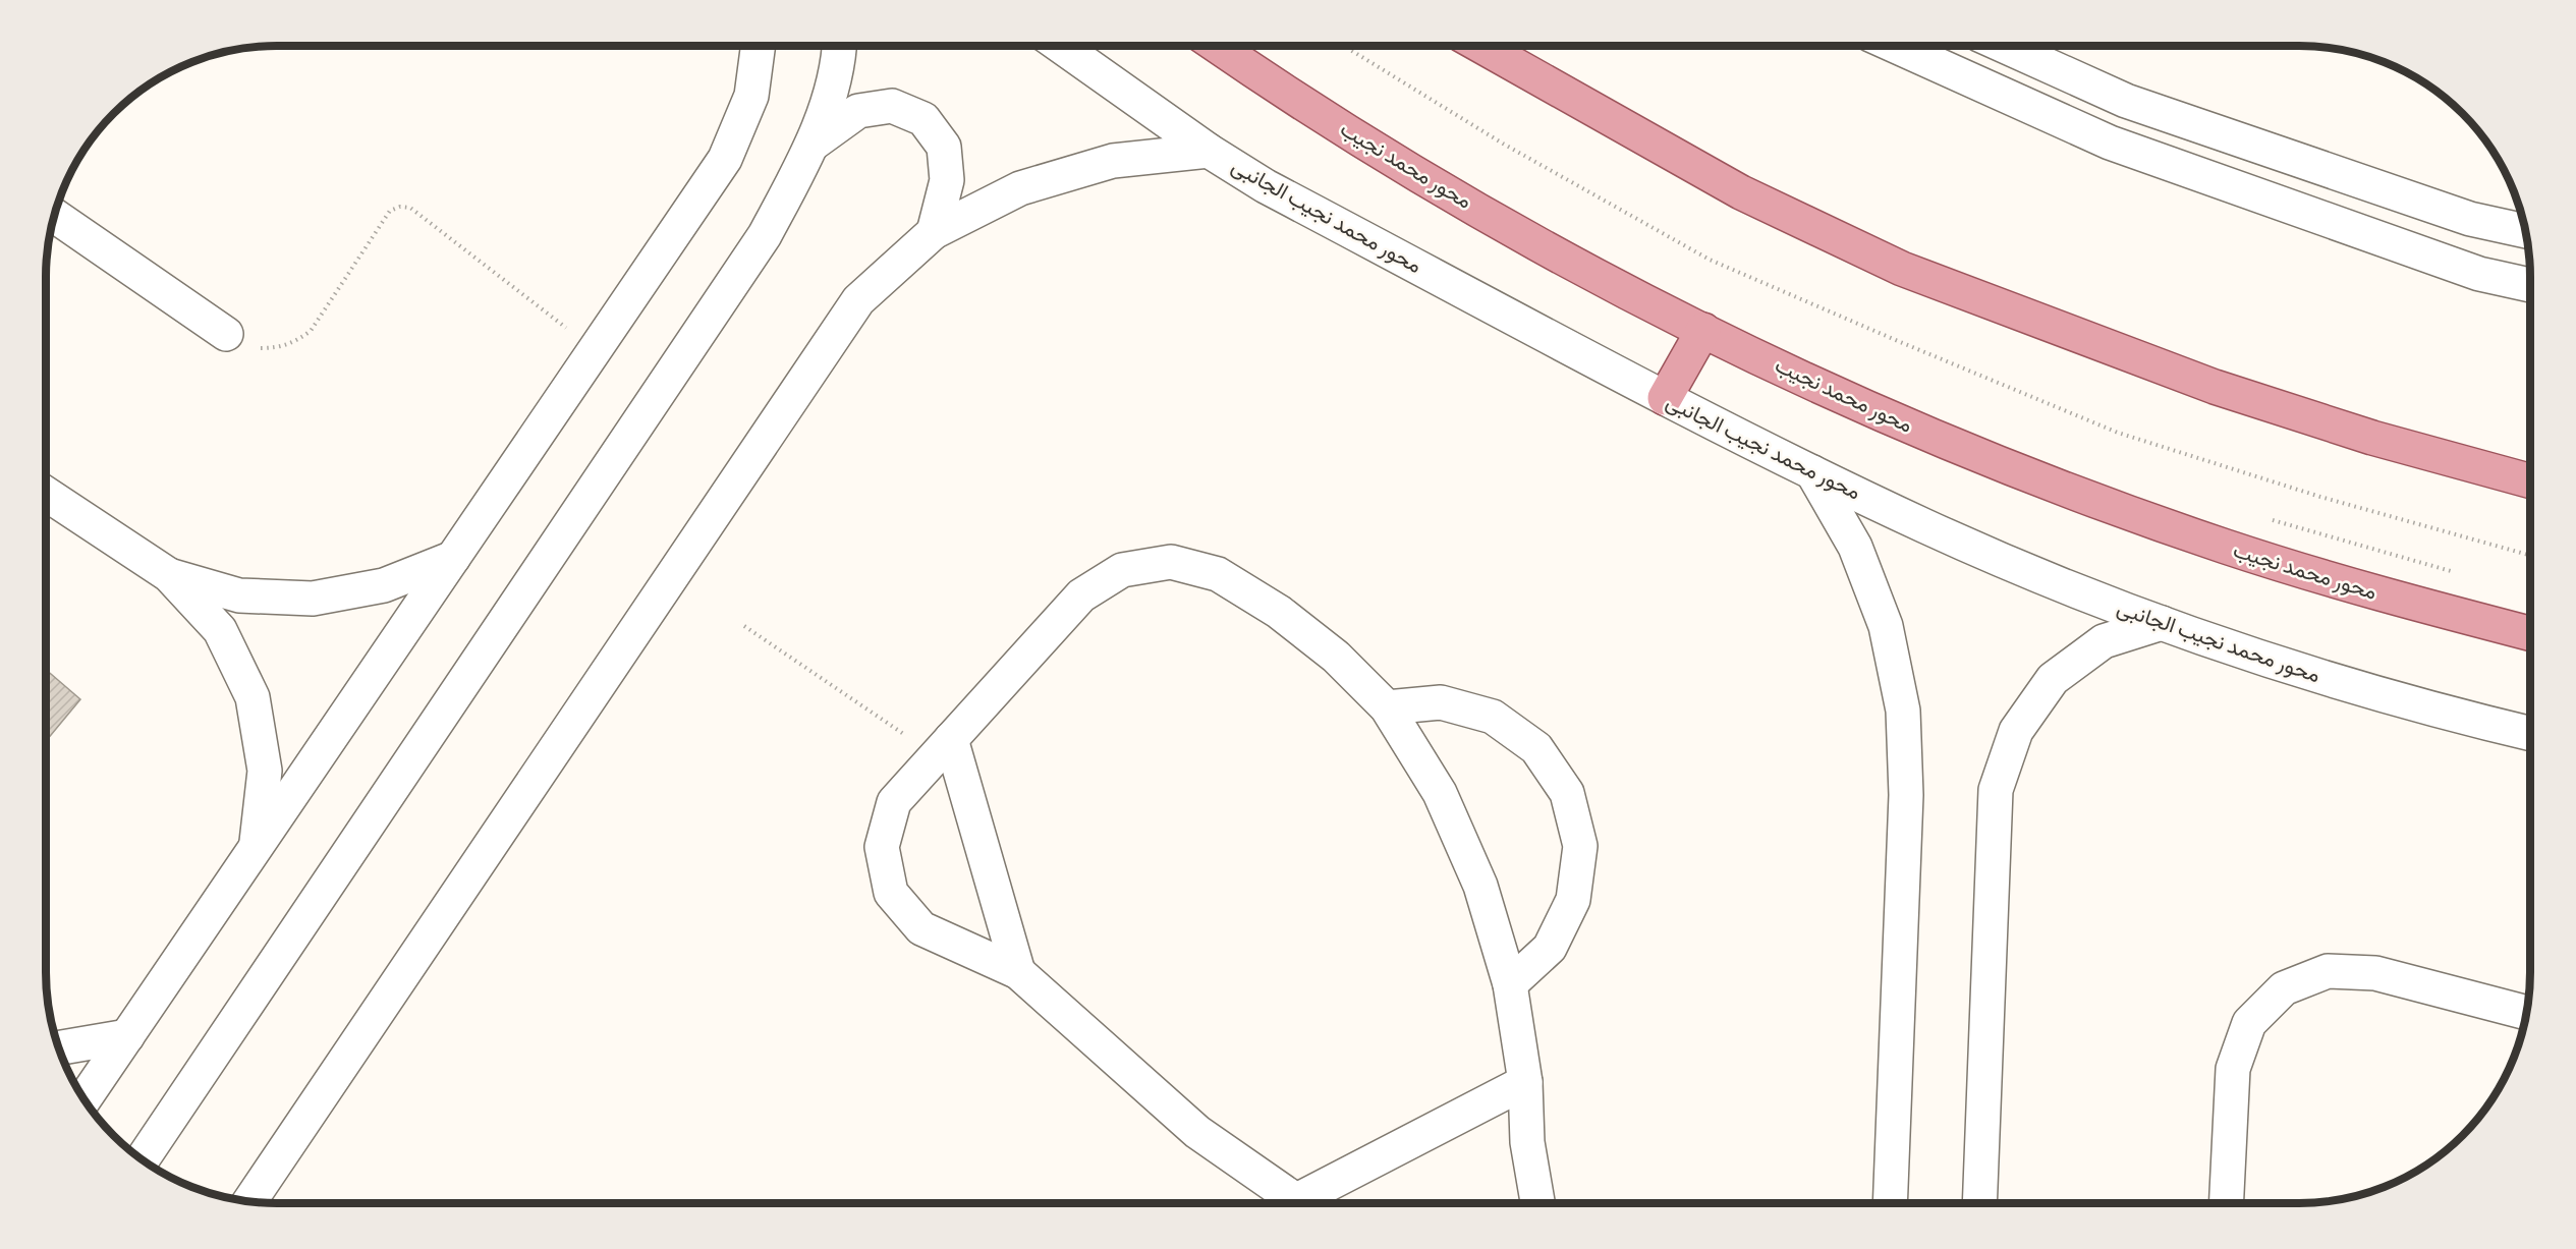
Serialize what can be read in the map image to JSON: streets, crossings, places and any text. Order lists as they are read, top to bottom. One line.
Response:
{"streets":{"main road":["محور محمد نجيب"],"street":["محور محمد نجيب الجانبى"]}}
